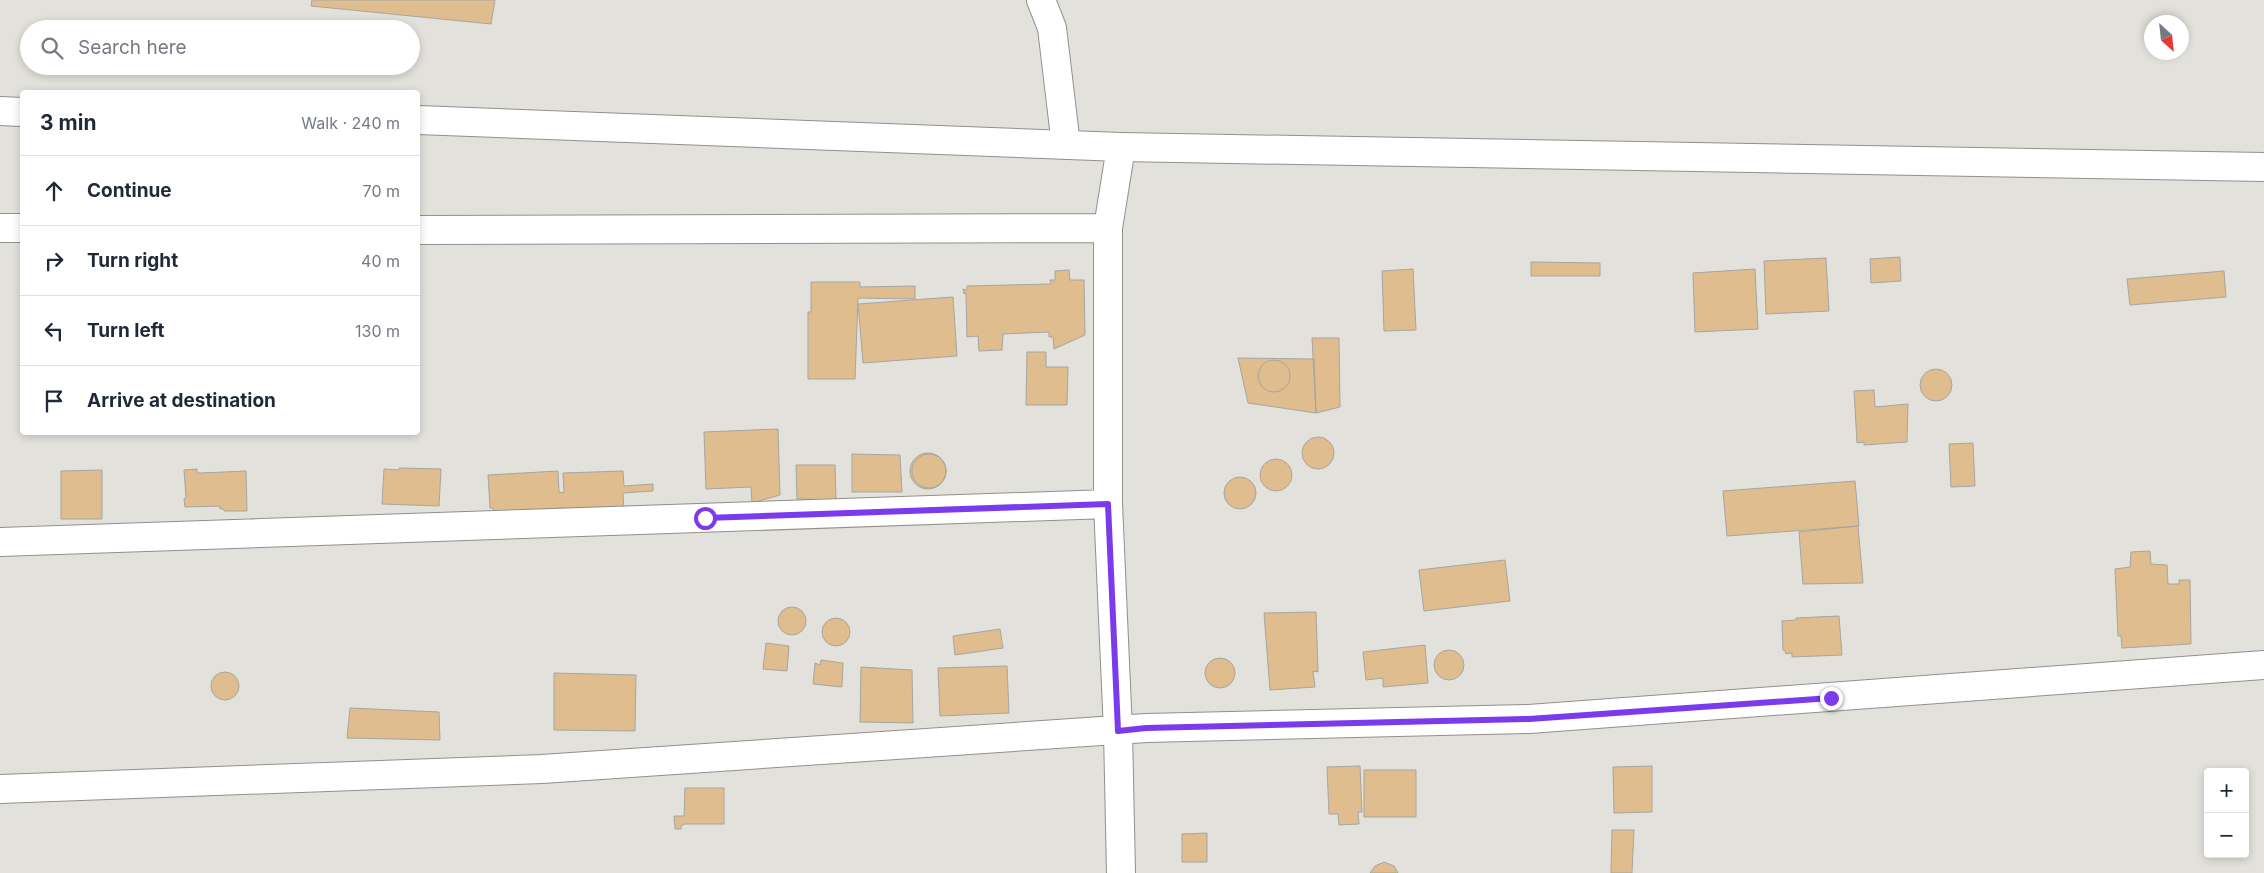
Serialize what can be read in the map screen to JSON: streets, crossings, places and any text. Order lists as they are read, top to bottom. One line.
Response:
{"north":"bottom right","page":{"search":"Search here","heading":["3 min","Walk · 240 m"],"list":[["Continue","70 m"],["Turn right","40 m"],["Turn left","130 m"],"Arrive at destination"],"map_buttons":["+","−"]}}
